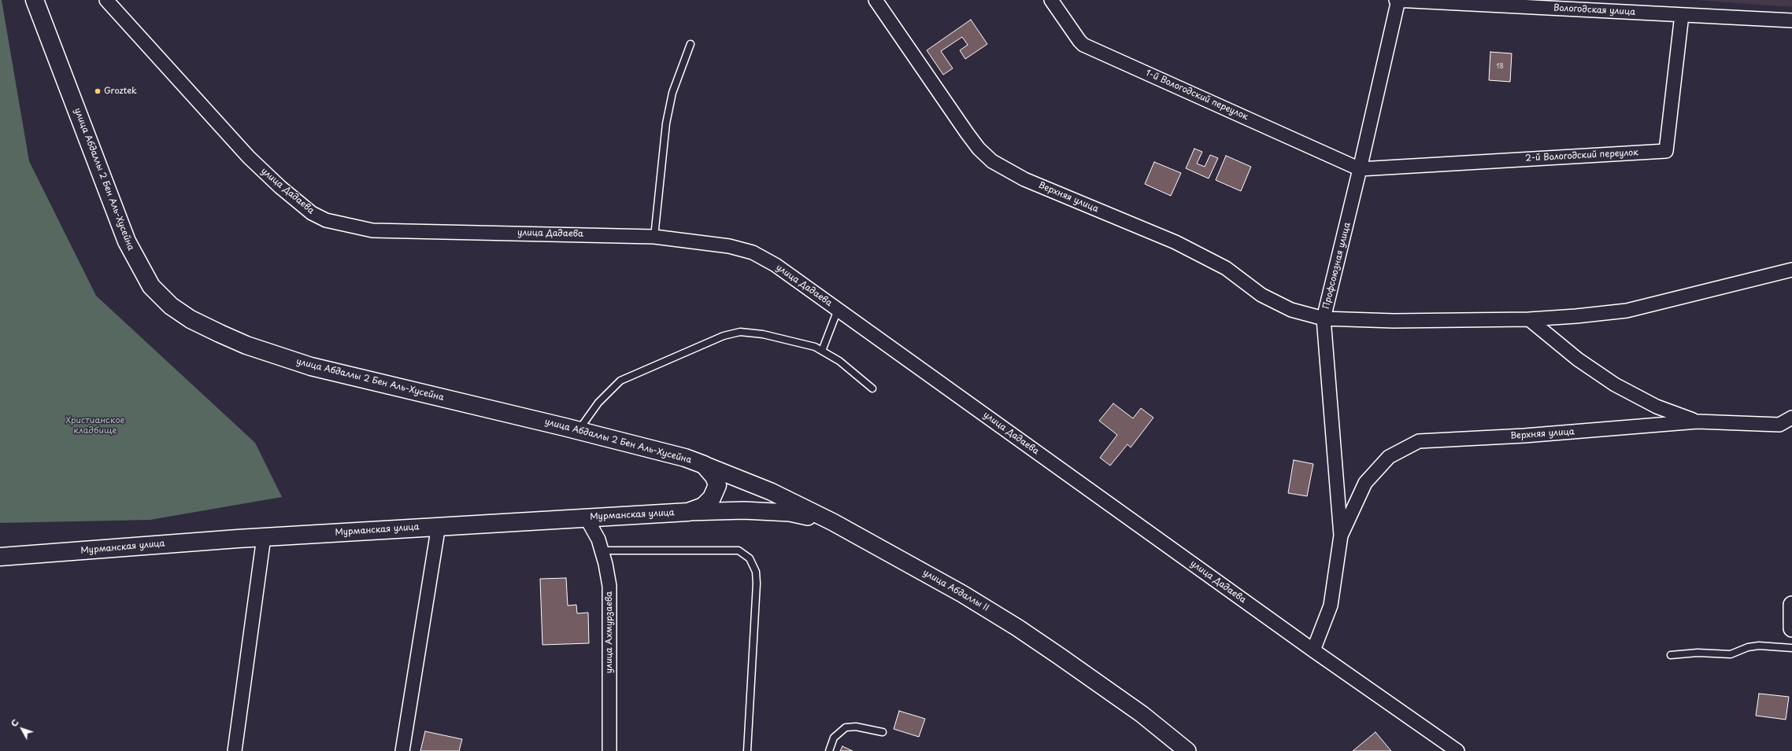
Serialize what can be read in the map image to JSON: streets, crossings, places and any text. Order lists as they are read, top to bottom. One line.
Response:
{"streets":{"main road":["улица Абдаллы 2 Бен Аль-Хусейна","Мурманская улица"],"street":["Вологодская улица","1-й Вологодский переулок","2-й Вологодский переулок","улица Дадаева","Верхняя улица","Профсоюзная улица","улица Абдаллы II","улица Ахмурзаева"]},"crossings":[["Вологодская улица","2-й Вологодский переулок"],["Вологодская улица","Профсоюзная улица"],["1-й Вологодский переулок","2-й Вологодский переулок"],["1-й Вологодский переулок","Профсоюзная улица"],["2-й Вологодский переулок","Профсоюзная улица"],["улица Абдаллы 2 Бен Аль-Хусейна","Мурманская улица"],["улица Абдаллы 2 Бен Аль-Хусейна","улица Абдаллы II"],["Верхняя улица","Профсоюзная улица"],["Мурманская улица","улица Абдаллы II"],["Мурманская улица","улица Ахмурзаева"]],"parks":["Христианское кладбище"],"places":["Groztek"],"house_numbers":["18"],"north":"top left"}
